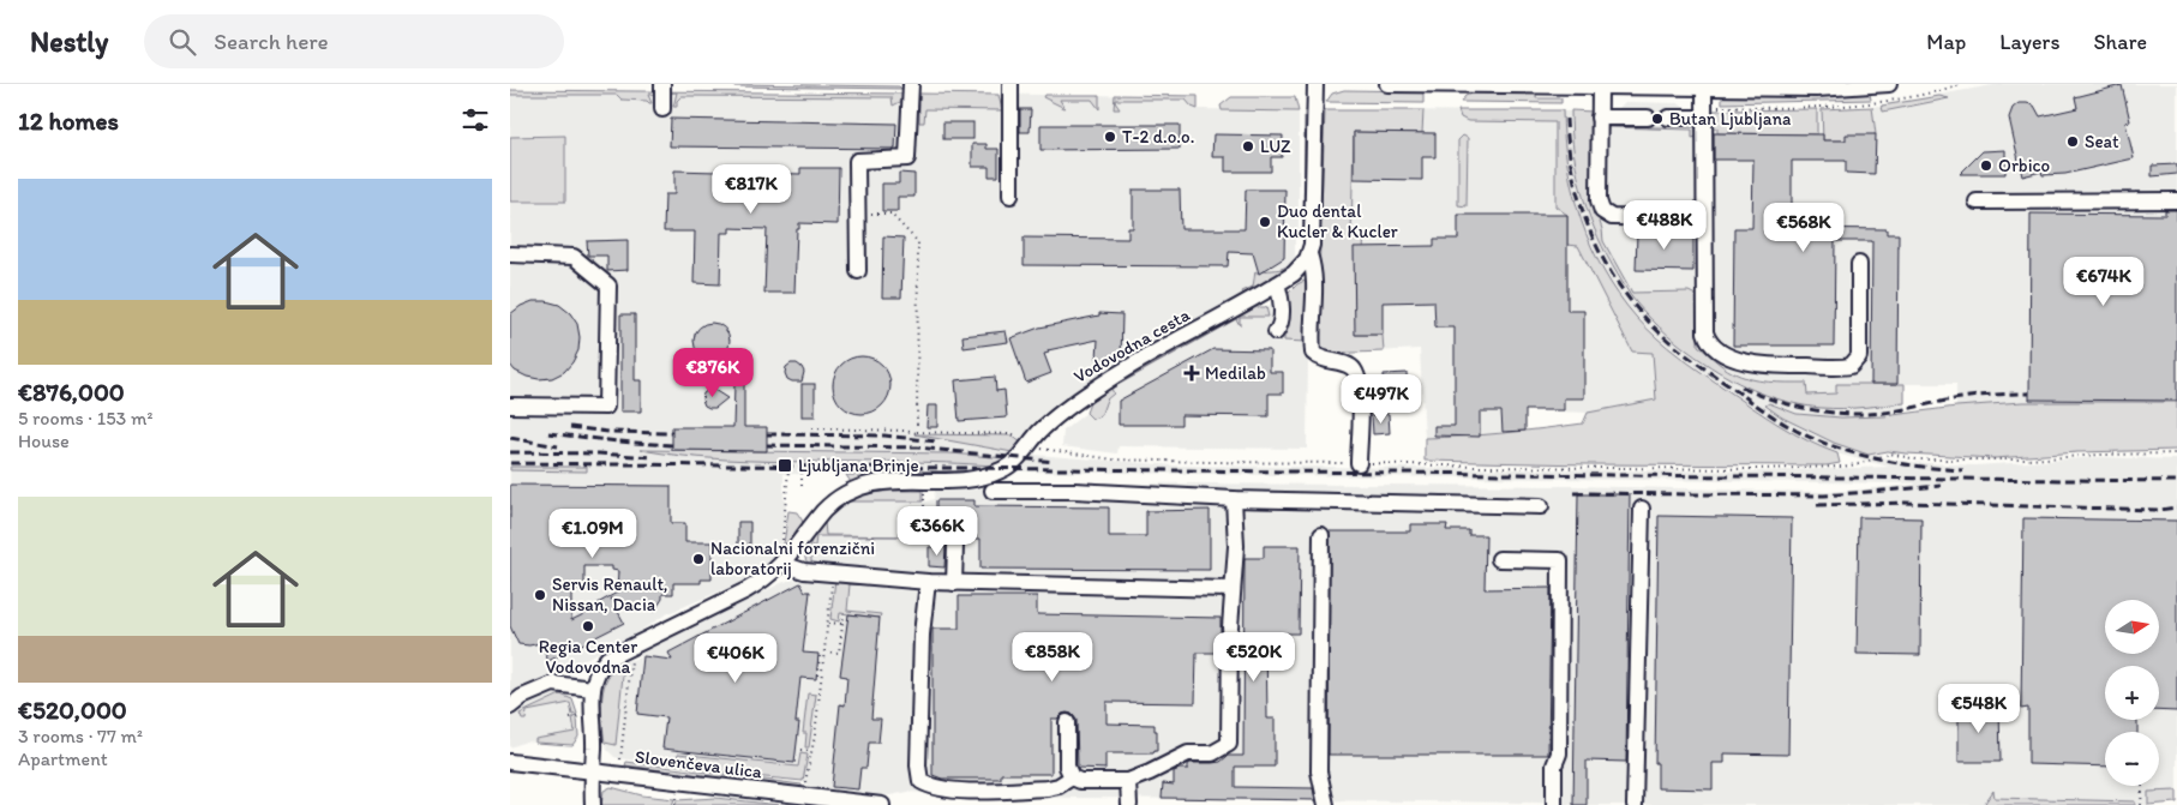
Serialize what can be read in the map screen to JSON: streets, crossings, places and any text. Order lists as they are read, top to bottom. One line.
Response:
{"streets":{"street":["Vodovodna cesta","Slovenčeva ulica"]},"crossings":[["Vodovodna cesta","Slovenčeva ulica"]],"places":{"other":["Butan Ljubljana","T-2 d.o.o.","Seat","LUZ","Orbico","Duo dental Kucler & Kucler","Nacionalni forenzični laboratorij","Servis Renault, Nissan, Dacia","Regia Center Vodovodna"],"health":["Medilab"],"transit":["Ljubljana Brinje"]},"north":"right","page":{"header":"Nestly","search":"Search here","nav":["Map","Layers","Share"],"heading":"12 homes","list":[{"name":"€876,000","note":"5 rooms · 153 m² · House"},{"name":"€520,000","note":"3 rooms · 77 m² · Apartment"}],"price":["€817K","€488K","€568K","€674K","€876K","€497K","€366K","€1.09M","€858K","€520K","€406K","€548K"],"map_buttons":["+","−"]}}
